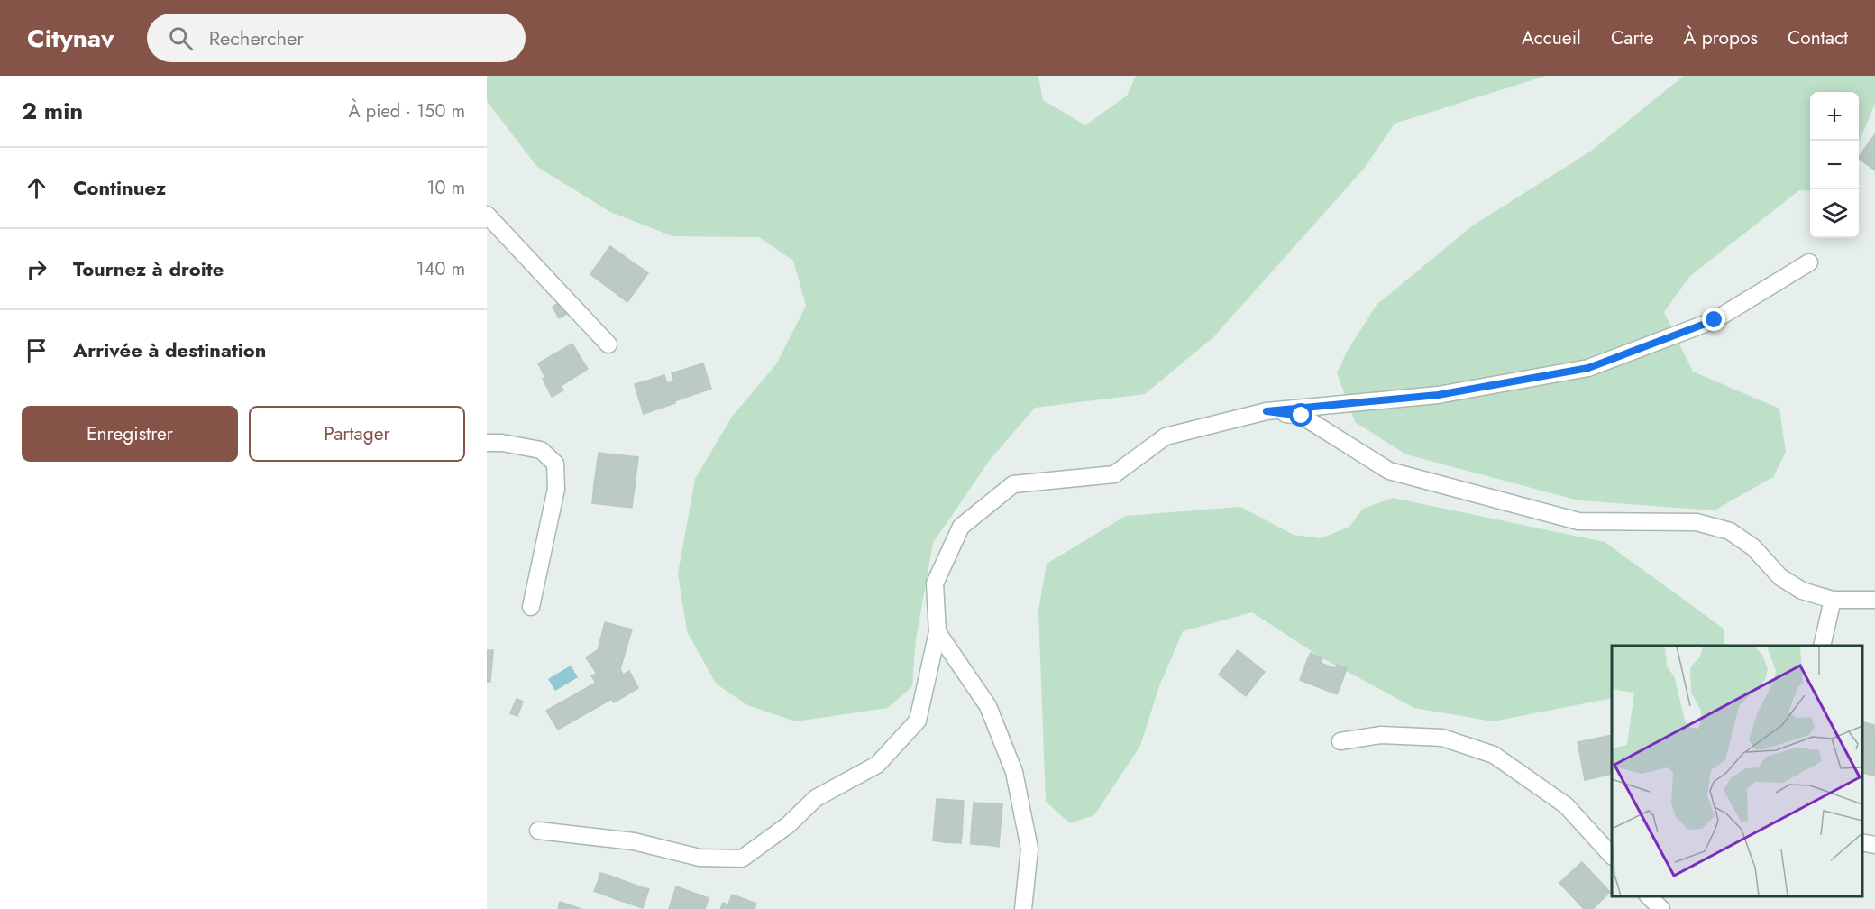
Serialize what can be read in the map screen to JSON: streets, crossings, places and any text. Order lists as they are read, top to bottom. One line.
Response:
{"page":{"header":"Citynav","search":"Rechercher","nav":["Accueil","Carte","À propos","Contact"],"heading":["2 min","À pied · 150 m"],"map_buttons":["+","−"],"list":[["Continuez","10 m"],["Tournez à droite","140 m"],"Arrivée à destination"],"buttons":["Enregistrer","Partager"]}}
